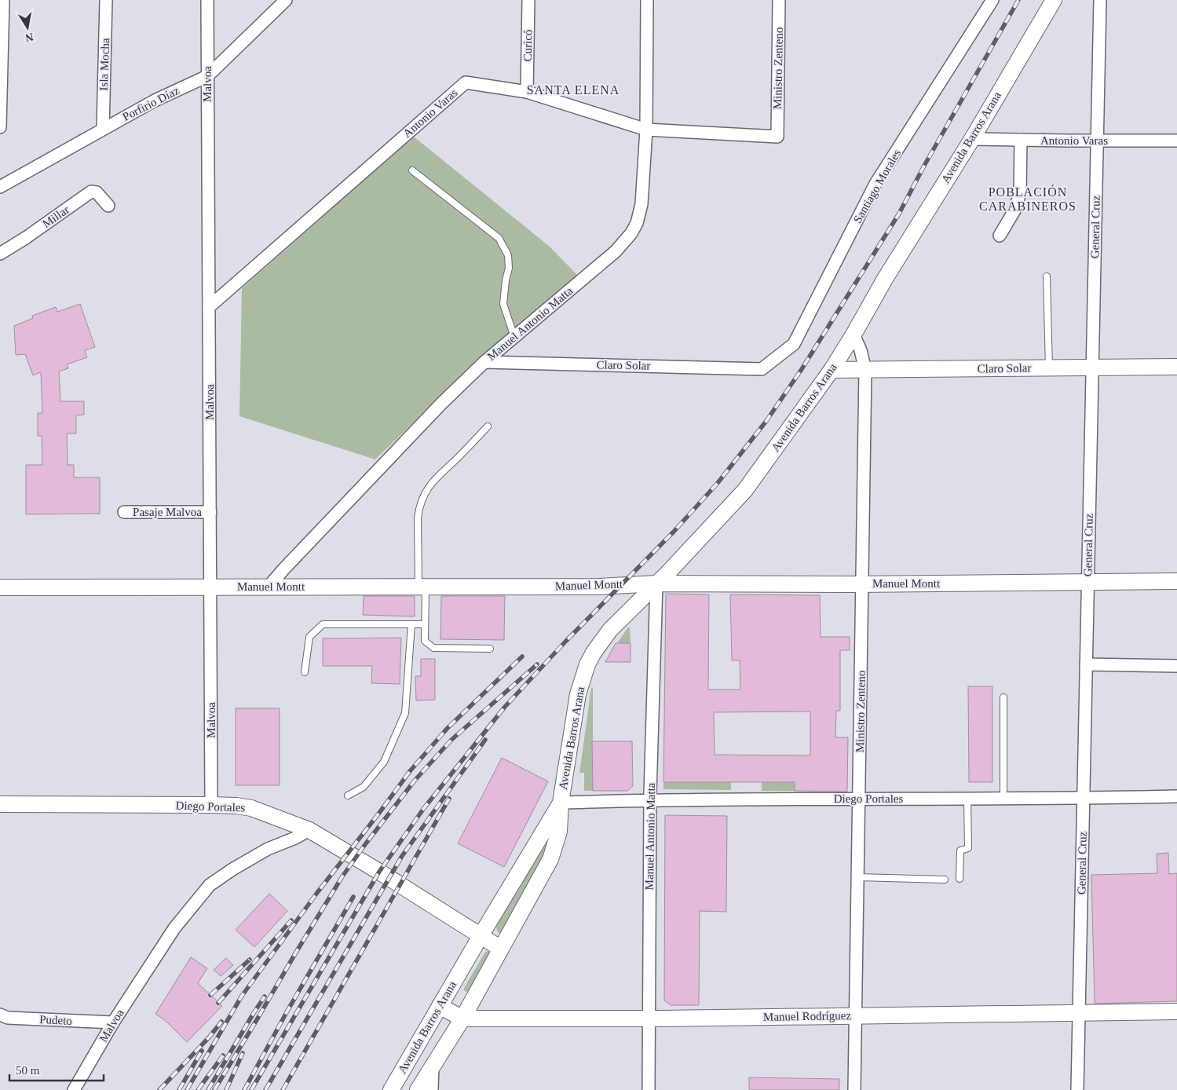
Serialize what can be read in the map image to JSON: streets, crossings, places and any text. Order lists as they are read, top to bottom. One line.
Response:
{"streets":{"street":["Curicó","Isla Mocha","Ministro Zenteno","Malvoa","Porfirio Díaz","Antonio Varas","Avenida Barros Arana","Santiago Morales","Millar","General Cruz","Manuel Antonio Matta","Claro Solar","Pasaje Malvoa","Manuel Montt","Diego Portales","Manuel Rodríguez","Pudeto"]},"crossings":[["Curicó","Antonio Varas"],["Isla Mocha","Porfirio Díaz"],["Ministro Zenteno","Antonio Varas"],["Ministro Zenteno","Avenida Barros Arana"],["Ministro Zenteno","Claro Solar"],["Ministro Zenteno","Manuel Montt"],["Ministro Zenteno","Diego Portales"],["Ministro Zenteno","Manuel Rodríguez"],["Malvoa","Porfirio Díaz"],["Malvoa","Antonio Varas"],["Malvoa","Pasaje Malvoa"],["Malvoa","Manuel Montt"],["Malvoa","Diego Portales"],["Malvoa","Pudeto"],["Antonio Varas","Avenida Barros Arana"],["Antonio Varas","General Cruz"],["Antonio Varas","Manuel Antonio Matta"],["Avenida Barros Arana","Manuel Antonio Matta"],["Avenida Barros Arana","Claro Solar"],["Avenida Barros Arana","Manuel Montt"],["Avenida Barros Arana","Diego Portales"],["Avenida Barros Arana","Manuel Rodríguez"],["Santiago Morales","Claro Solar"],["General Cruz","Claro Solar"],["General Cruz","Manuel Montt"],["General Cruz","Diego Portales"],["General Cruz","Manuel Rodríguez"],["Manuel Antonio Matta","Claro Solar"],["Manuel Antonio Matta","Manuel Montt"],["Manuel Antonio Matta","Diego Portales"],["Manuel Antonio Matta","Manuel Rodríguez"]],"districts":["SANTA ELENA","POBLACIÓN CARABINEROS"],"scale_bar":"50 m","north":"bottom"}
